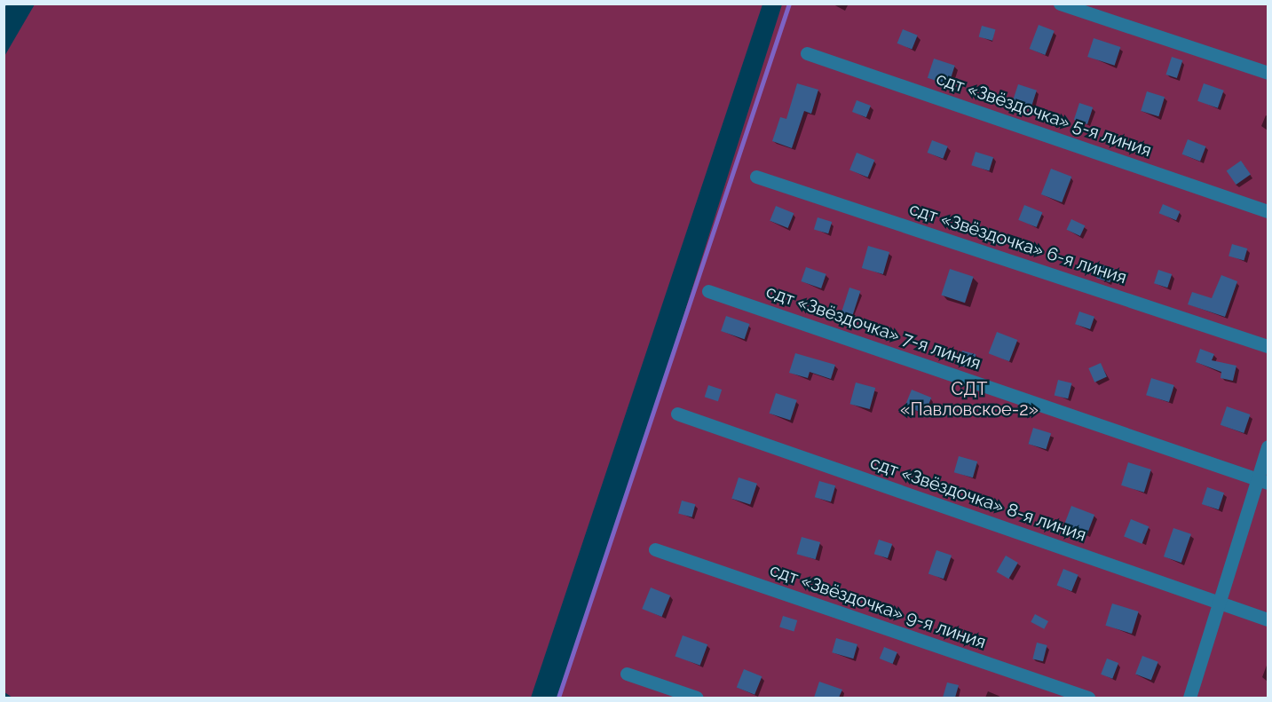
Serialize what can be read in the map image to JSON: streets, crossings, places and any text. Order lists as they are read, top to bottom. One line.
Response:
{"streets":{"street":["сдт «Звёздочка» 5-я линия","сдт «Звёздочка» 6-я линия","сдт «Звёздочка» 7-я линия","сдт «Звёздочка» 8-я линия","сдт «Звёздочка» 9-я линия"]},"parks":["СДТ «Павловское-2»"]}
